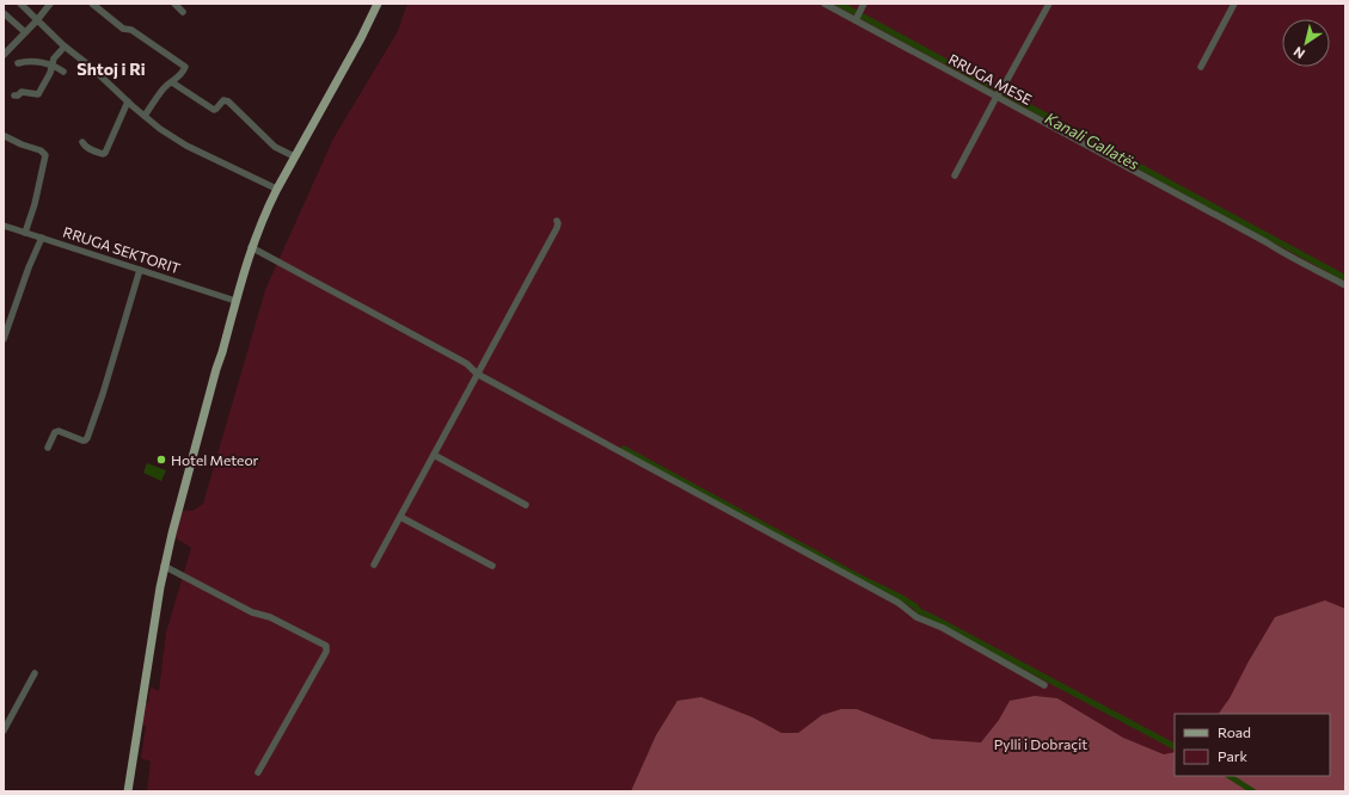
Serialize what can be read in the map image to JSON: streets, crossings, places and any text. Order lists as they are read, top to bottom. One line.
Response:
{"streets":{"street":["RRUGA MESE","RRUGA SEKTORIT"]},"districts":["Shtoj i Ri"],"water":["Kanali Gallatës"],"parks":["Pylli i Dobraçit"],"places":["Hotel Meteor"],"legend":["Road","Park"],"north":"bottom left"}
